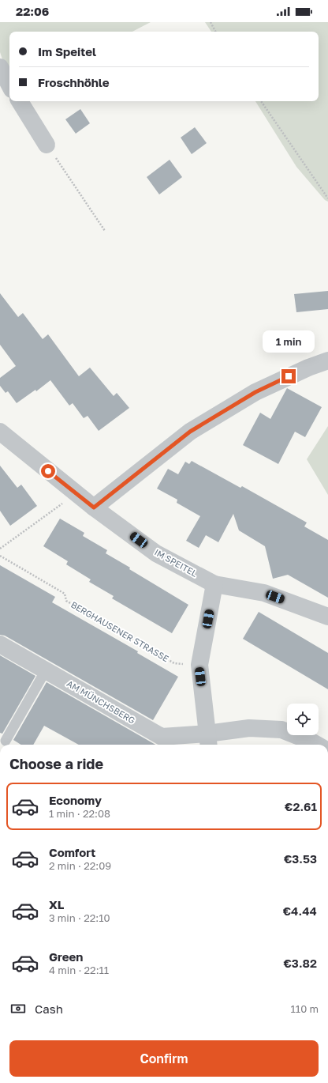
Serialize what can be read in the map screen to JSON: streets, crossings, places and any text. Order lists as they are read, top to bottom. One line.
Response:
{"streets":{"street":["IM SPEITEL","AM MÜNCHSBERG"],"path":["BERGHAUSENER STRASSE"]},"page":{"status":"22:06","banner":["Im Speitel","Froschhöhle"],"bubble":"1 min","heading":"Choose a ride","list":[{"name":"Economy","note":"1 min · 22:08","value":"€2.61"},{"name":"Comfort","note":"2 min · 22:09","value":"€3.53"},{"name":"XL","note":"3 min · 22:10","value":"€4.44"},{"name":"Green","note":"4 min · 22:11","value":"€3.82"}],"pay":["Cash","110 m"],"buttons":"Confirm"}}
